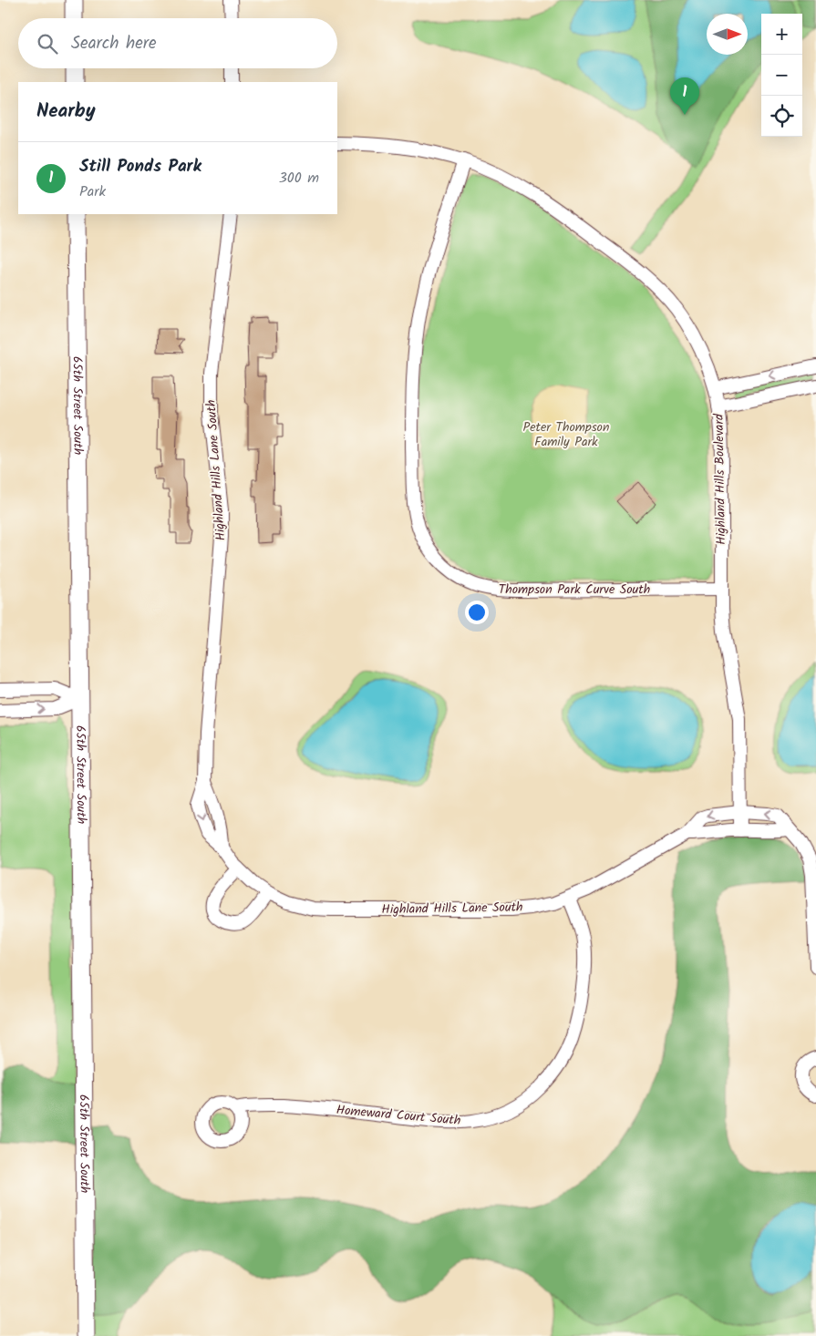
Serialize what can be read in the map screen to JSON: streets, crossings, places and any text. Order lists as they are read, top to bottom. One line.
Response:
{"streets":{"street":["65th Street South","Highland Hills Lane South","Highland Hills Boulevard","Thompson Park Curve South","Homeward Court South"]},"crossings":[["Highland Hills Lane South","Highland Hills Boulevard"],["Highland Hills Lane South","Homeward Court South"],["Highland Hills Boulevard","Thompson Park Curve South"]],"parks":["Peter Thompson Family Park"],"north":"right","page":{"map_buttons":["+","−"],"search":"Search here","pins":"1","heading":"Nearby","list":[{"mark":"1","name":"Still Ponds Park","note":"Park","value":"300 m"}]}}
